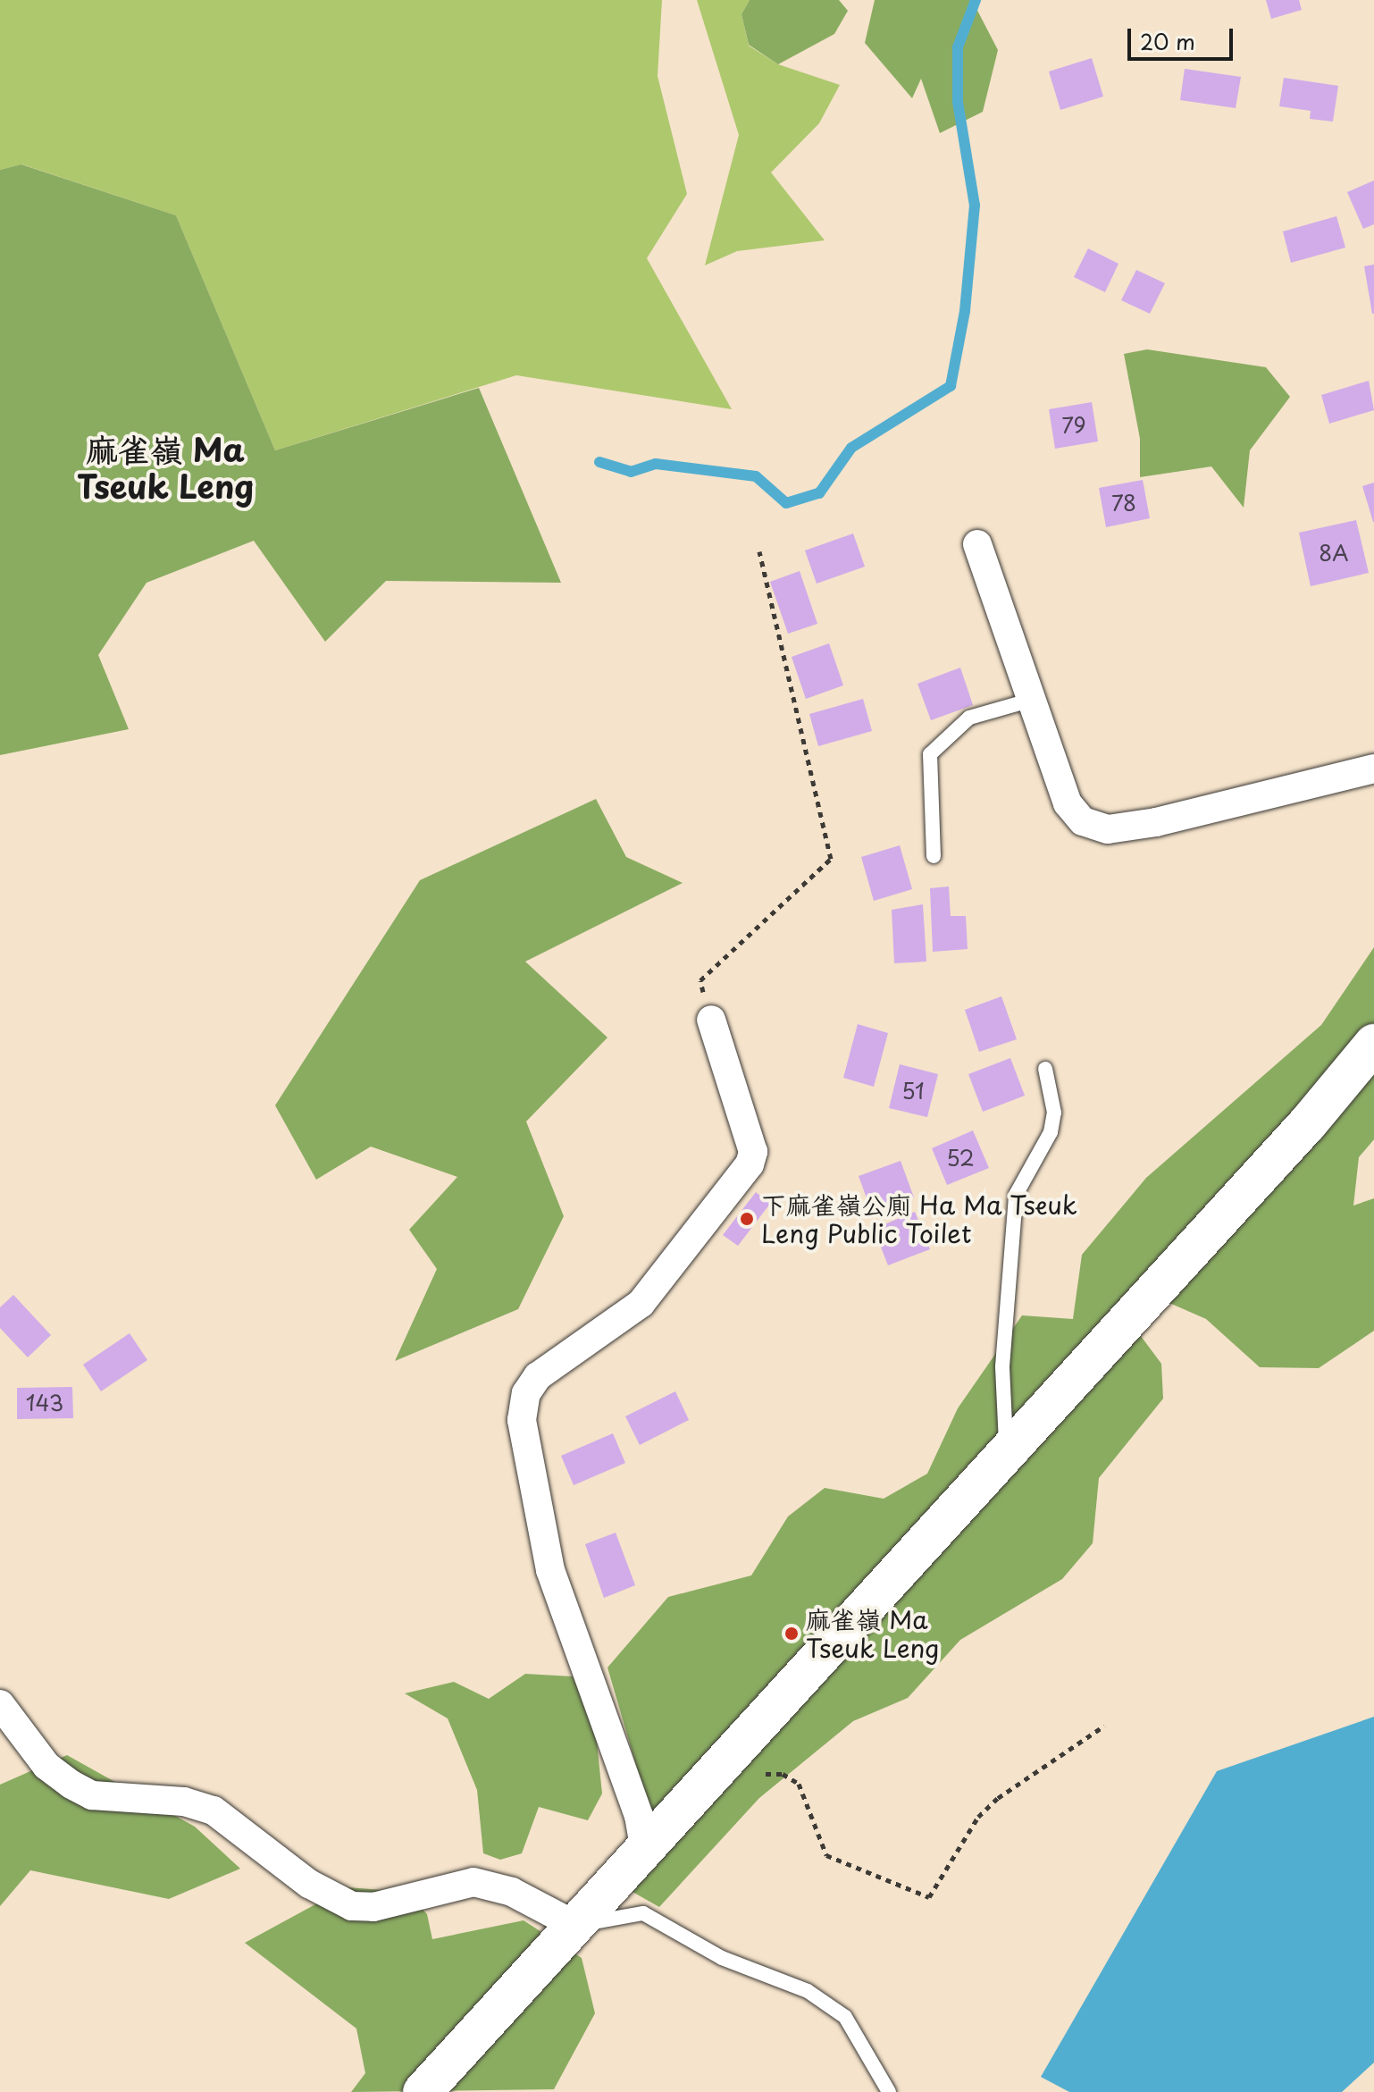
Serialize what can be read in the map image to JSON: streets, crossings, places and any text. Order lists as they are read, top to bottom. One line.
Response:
{"districts":["麻雀嶺 Ma Tseuk Leng"],"places":["下麻雀嶺公廁 Ha Ma Tseuk Leng Public Toilet","麻雀嶺 Ma Tseuk Leng"],"house_numbers":["79","78","8A","51","52","143"],"scale_bar":"20 m"}
